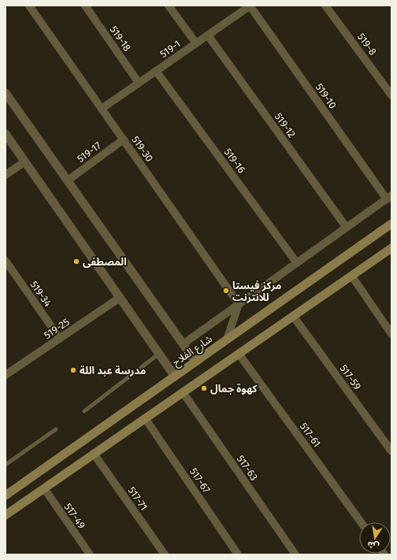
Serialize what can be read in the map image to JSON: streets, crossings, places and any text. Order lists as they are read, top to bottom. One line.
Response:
{"streets":{"main road":["شارع الفلاح"],"street":["519-18","519-8","519-1","519-10","519-12","519-30","519-17","519-16","519-34","519-25","517-59","517-61","517-63","517-67","517-71","517-49"]},"crossings":[["519-18","519-1"],["519-1","519-10"],["519-1","519-12"],["519-1","519-30"],["519-1","519-16"],["519-30","519-17"],["519-34","519-25"]],"places":["المصطفى","مركز فيستا للانترنت","مدرسة عبد اللة","كهوة جمال"],"north":"bottom"}
